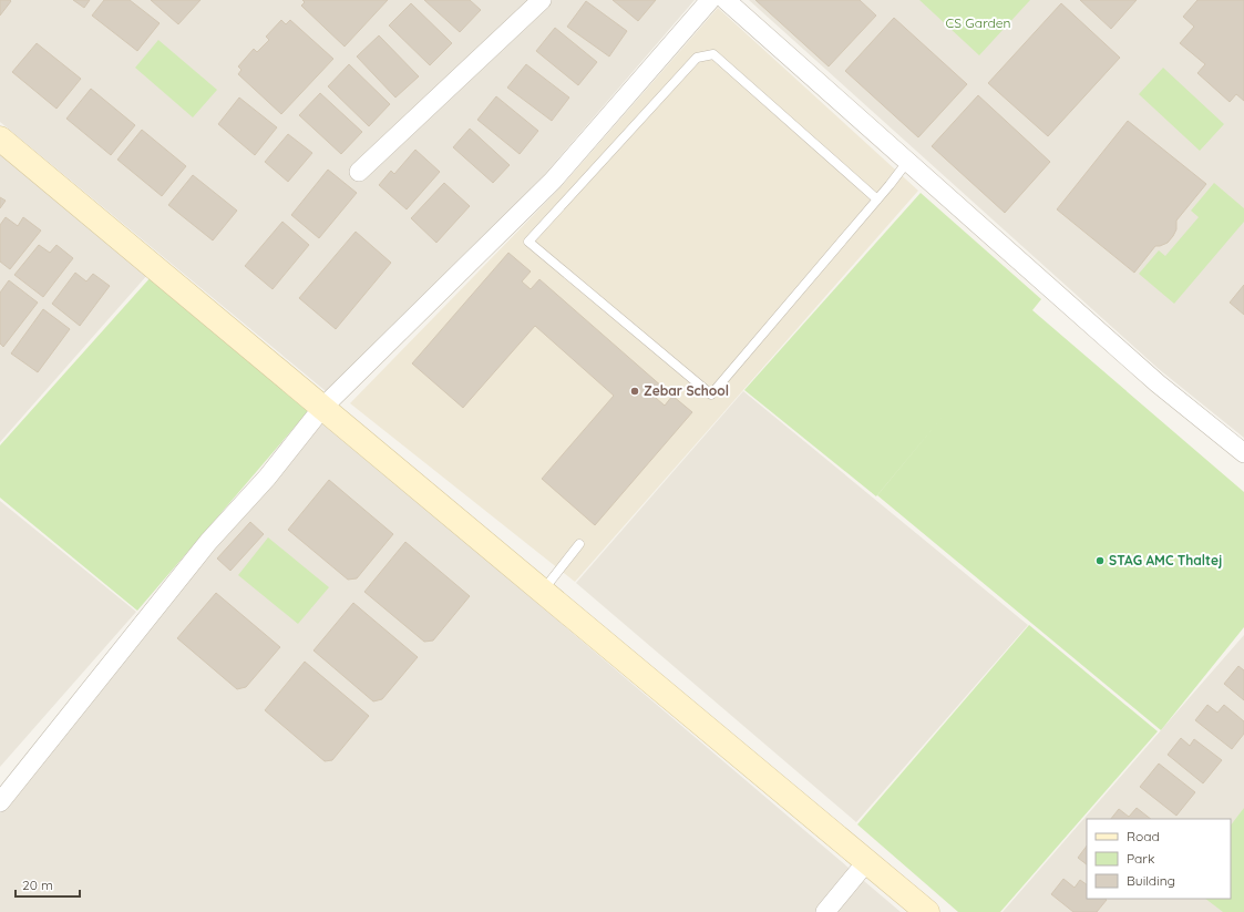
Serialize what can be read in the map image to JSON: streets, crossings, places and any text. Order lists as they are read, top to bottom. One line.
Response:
{"parks":["CS Garden"],"places":["Zebar School","STAG AMC Thaltej"],"legend":["Road","Park","Building"],"scale_bar":"20 m"}
